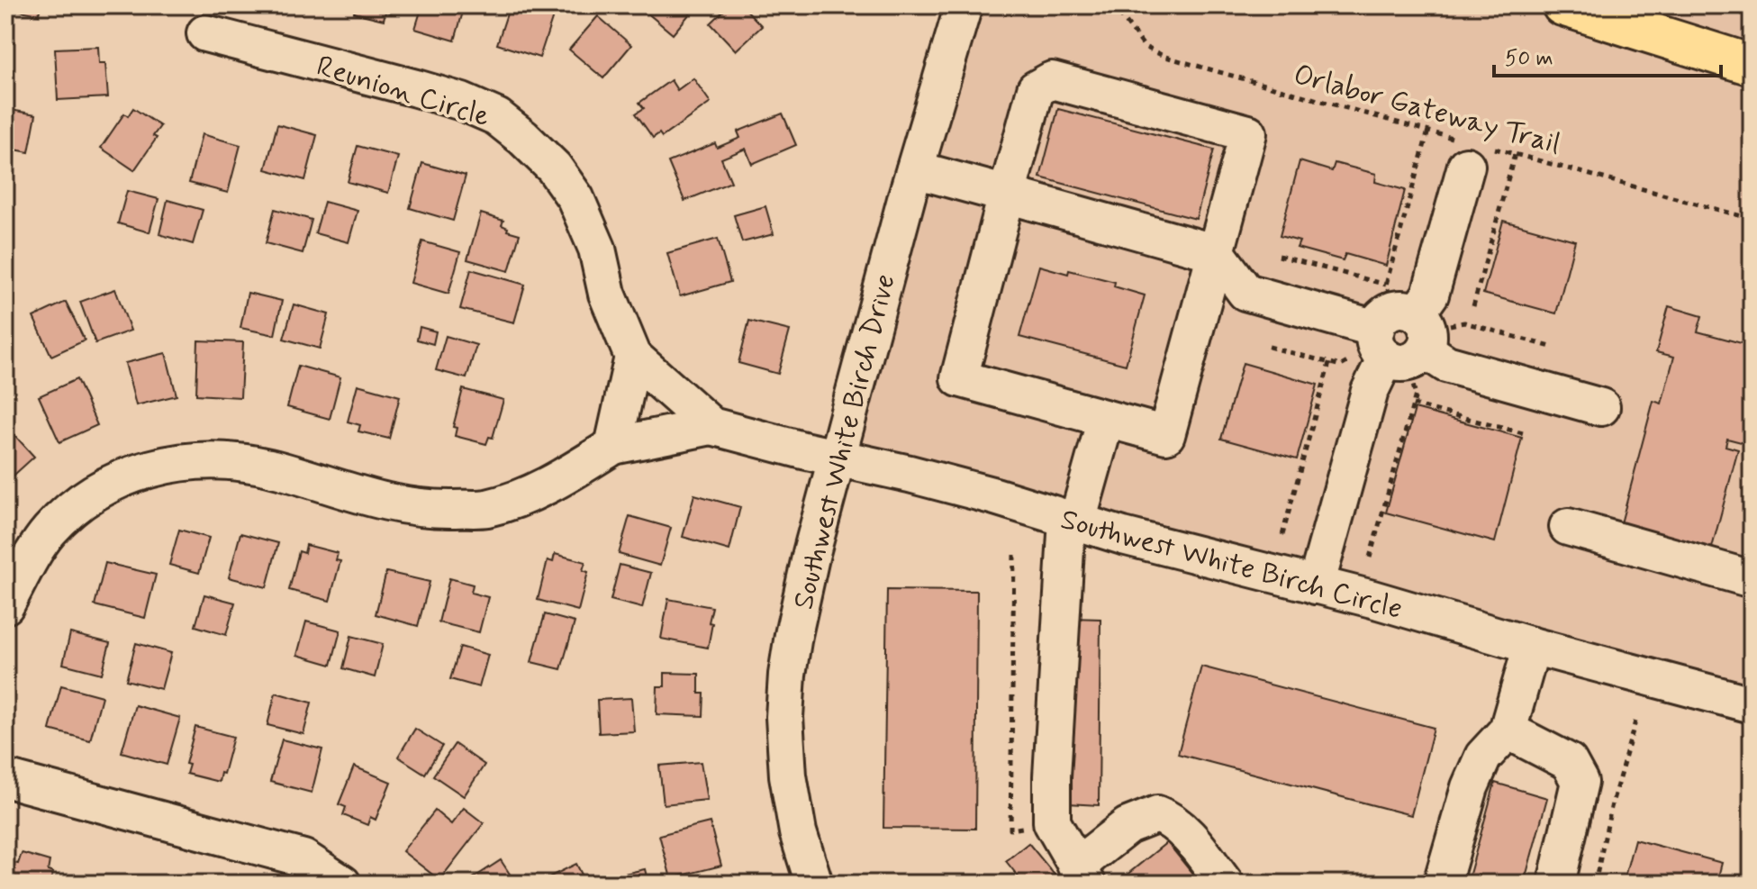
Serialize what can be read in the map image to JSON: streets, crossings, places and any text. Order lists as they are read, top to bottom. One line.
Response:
{"streets":{"street":["Reunion Circle","Southwest White Birch Drive","Southwest White Birch Circle"],"path":["Orlabor Gateway Trail"]},"crossings":[["Reunion Circle","Southwest White Birch Circle"],["Southwest White Birch Drive","Southwest White Birch Circle"]],"scale_bar":"50 m"}
